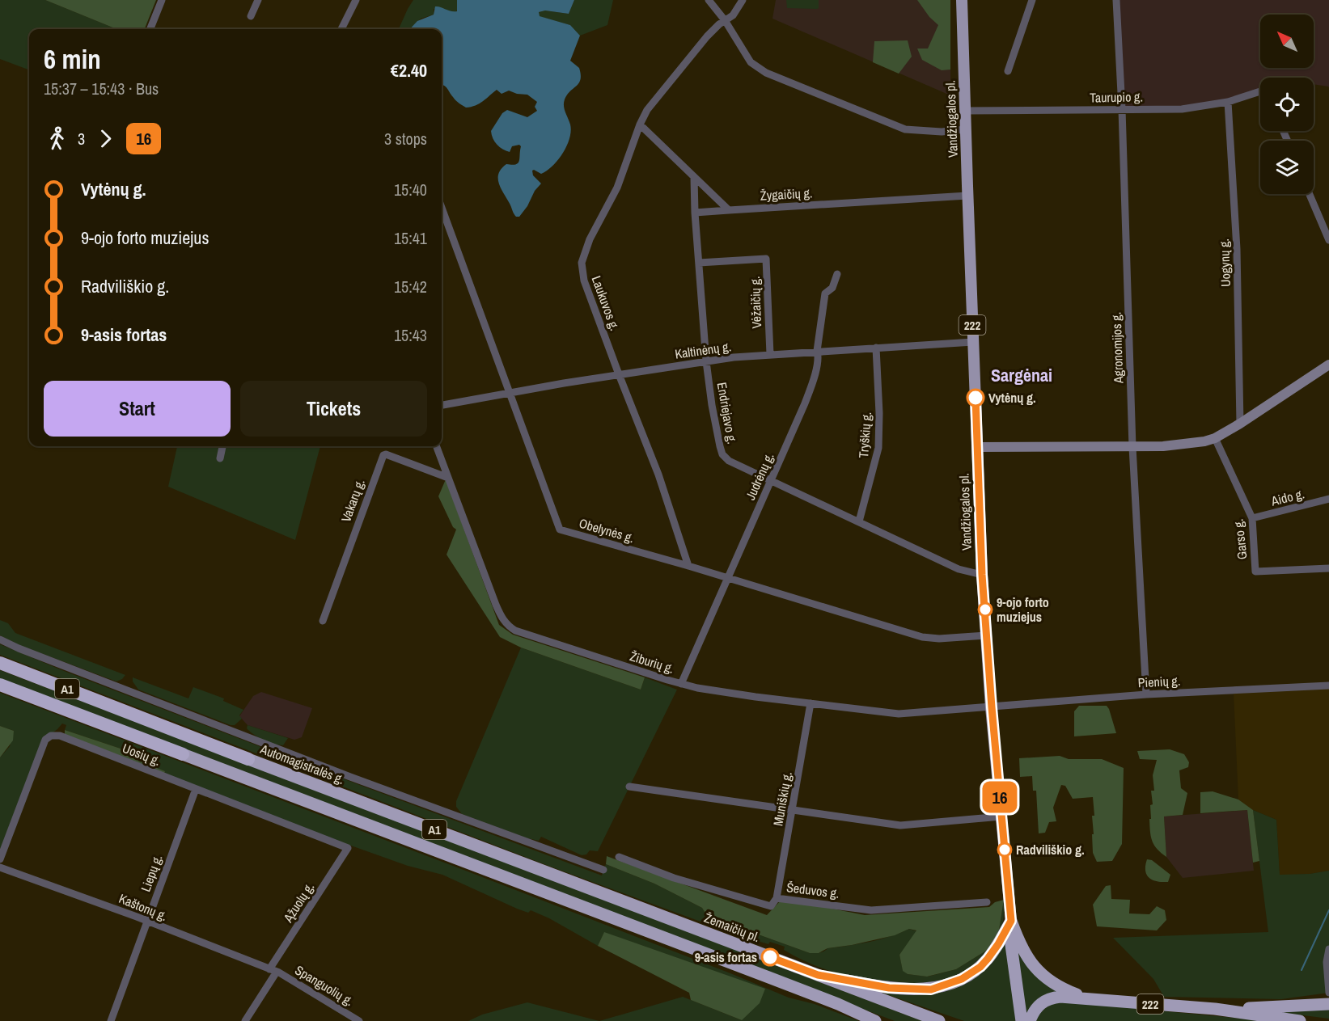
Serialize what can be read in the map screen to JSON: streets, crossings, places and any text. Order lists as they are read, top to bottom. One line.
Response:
{"streets":{"highway":["Vandžiogalos pl.","222","A1","Automagistralės g.","Žemaičių pl."],"street":["Taurupio g.","Žygaičių g.","Uogynų g.","Vėžaičių g.","Laukuvos g.","Agronomijos g.","Kaltinėnų g.","Endriejavo g.","Tryškių g.","Judrėnų g.","Aido g.","Vakarų g.","Obelynės g.","Garso g.","Žiburių g.","Pienių g.","Uosių g.","Muniškių g.","Liepų g.","Šeduvos g.","Ąžuolų g.","Kaštonų g.","Spanguolių g."]},"crossings":[["Taurupio g.","Vandžiogalos pl."],["Taurupio g.","Uogynų g."],["Taurupio g.","Agronomijos g."],["Vandžiogalos pl.","Žygaičių g."],["Vandžiogalos pl.","222"],["Vandžiogalos pl.","Kaltinėnų g."],["Vandžiogalos pl.","Endriejavo g."],["Vandžiogalos pl.","Obelynės g."],["Vandžiogalos pl.","Žiburių g."],["Vandžiogalos pl.","Pienių g."],["Žygaičių g.","Endriejavo g."],["Vėžaičių g.","Kaltinėnų g."],["Vėžaičių g.","Endriejavo g."],["Laukuvos g.","Kaltinėnų g."],["Laukuvos g.","Obelynės g."],["Agronomijos g.","Pienių g."],["Kaltinėnų g.","Endriejavo g."],["Kaltinėnų g.","Tryškių g."],["Kaltinėnų g.","Judrėnų g."],["Kaltinėnų g.","Obelynės g."],["Endriejavo g.","Tryškių g."],["Endriejavo g.","Judrėnų g."],["Judrėnų g.","Obelynės g."],["Judrėnų g.","Žiburių g."],["Aido g.","Garso g."],["Vakarų g.","Žiburių g."],["Žiburių g.","Pienių g."],["Žiburių g.","Muniškių g."],["Uosių g.","Liepų g."],["Uosių g.","Ąžuolų g."],["Automagistralės g.","Žemaičių pl."],["Muniškių g.","Šeduvos g."],["Liepų g.","Kaštonų g."],["Ąžuolų g.","Kaštonų g."],["Ąžuolų g.","Spanguolių g."],["Kaštonų g.","Spanguolių g."]],"districts":["Sargėnai"],"places":["Vytėnų g.","9-ojo forto muziejus","Radviliškio g.","9-asis fortas"],"lines":["bus line 16"],"north":"top left","page":{"on_map":"16","heading":["6 min","15:37 – 15:43 · Bus","€2.40"],"legs":["3","16","3 stops"],"list":[{"name":"Vytėnų g.","value":"15:40"},{"name":"9-ojo forto muziejus","value":"15:41"},{"name":"Radviliškio g.","value":"15:42"},{"name":"9-asis fortas","value":"15:43"}],"buttons":["Start","Tickets"]}}
